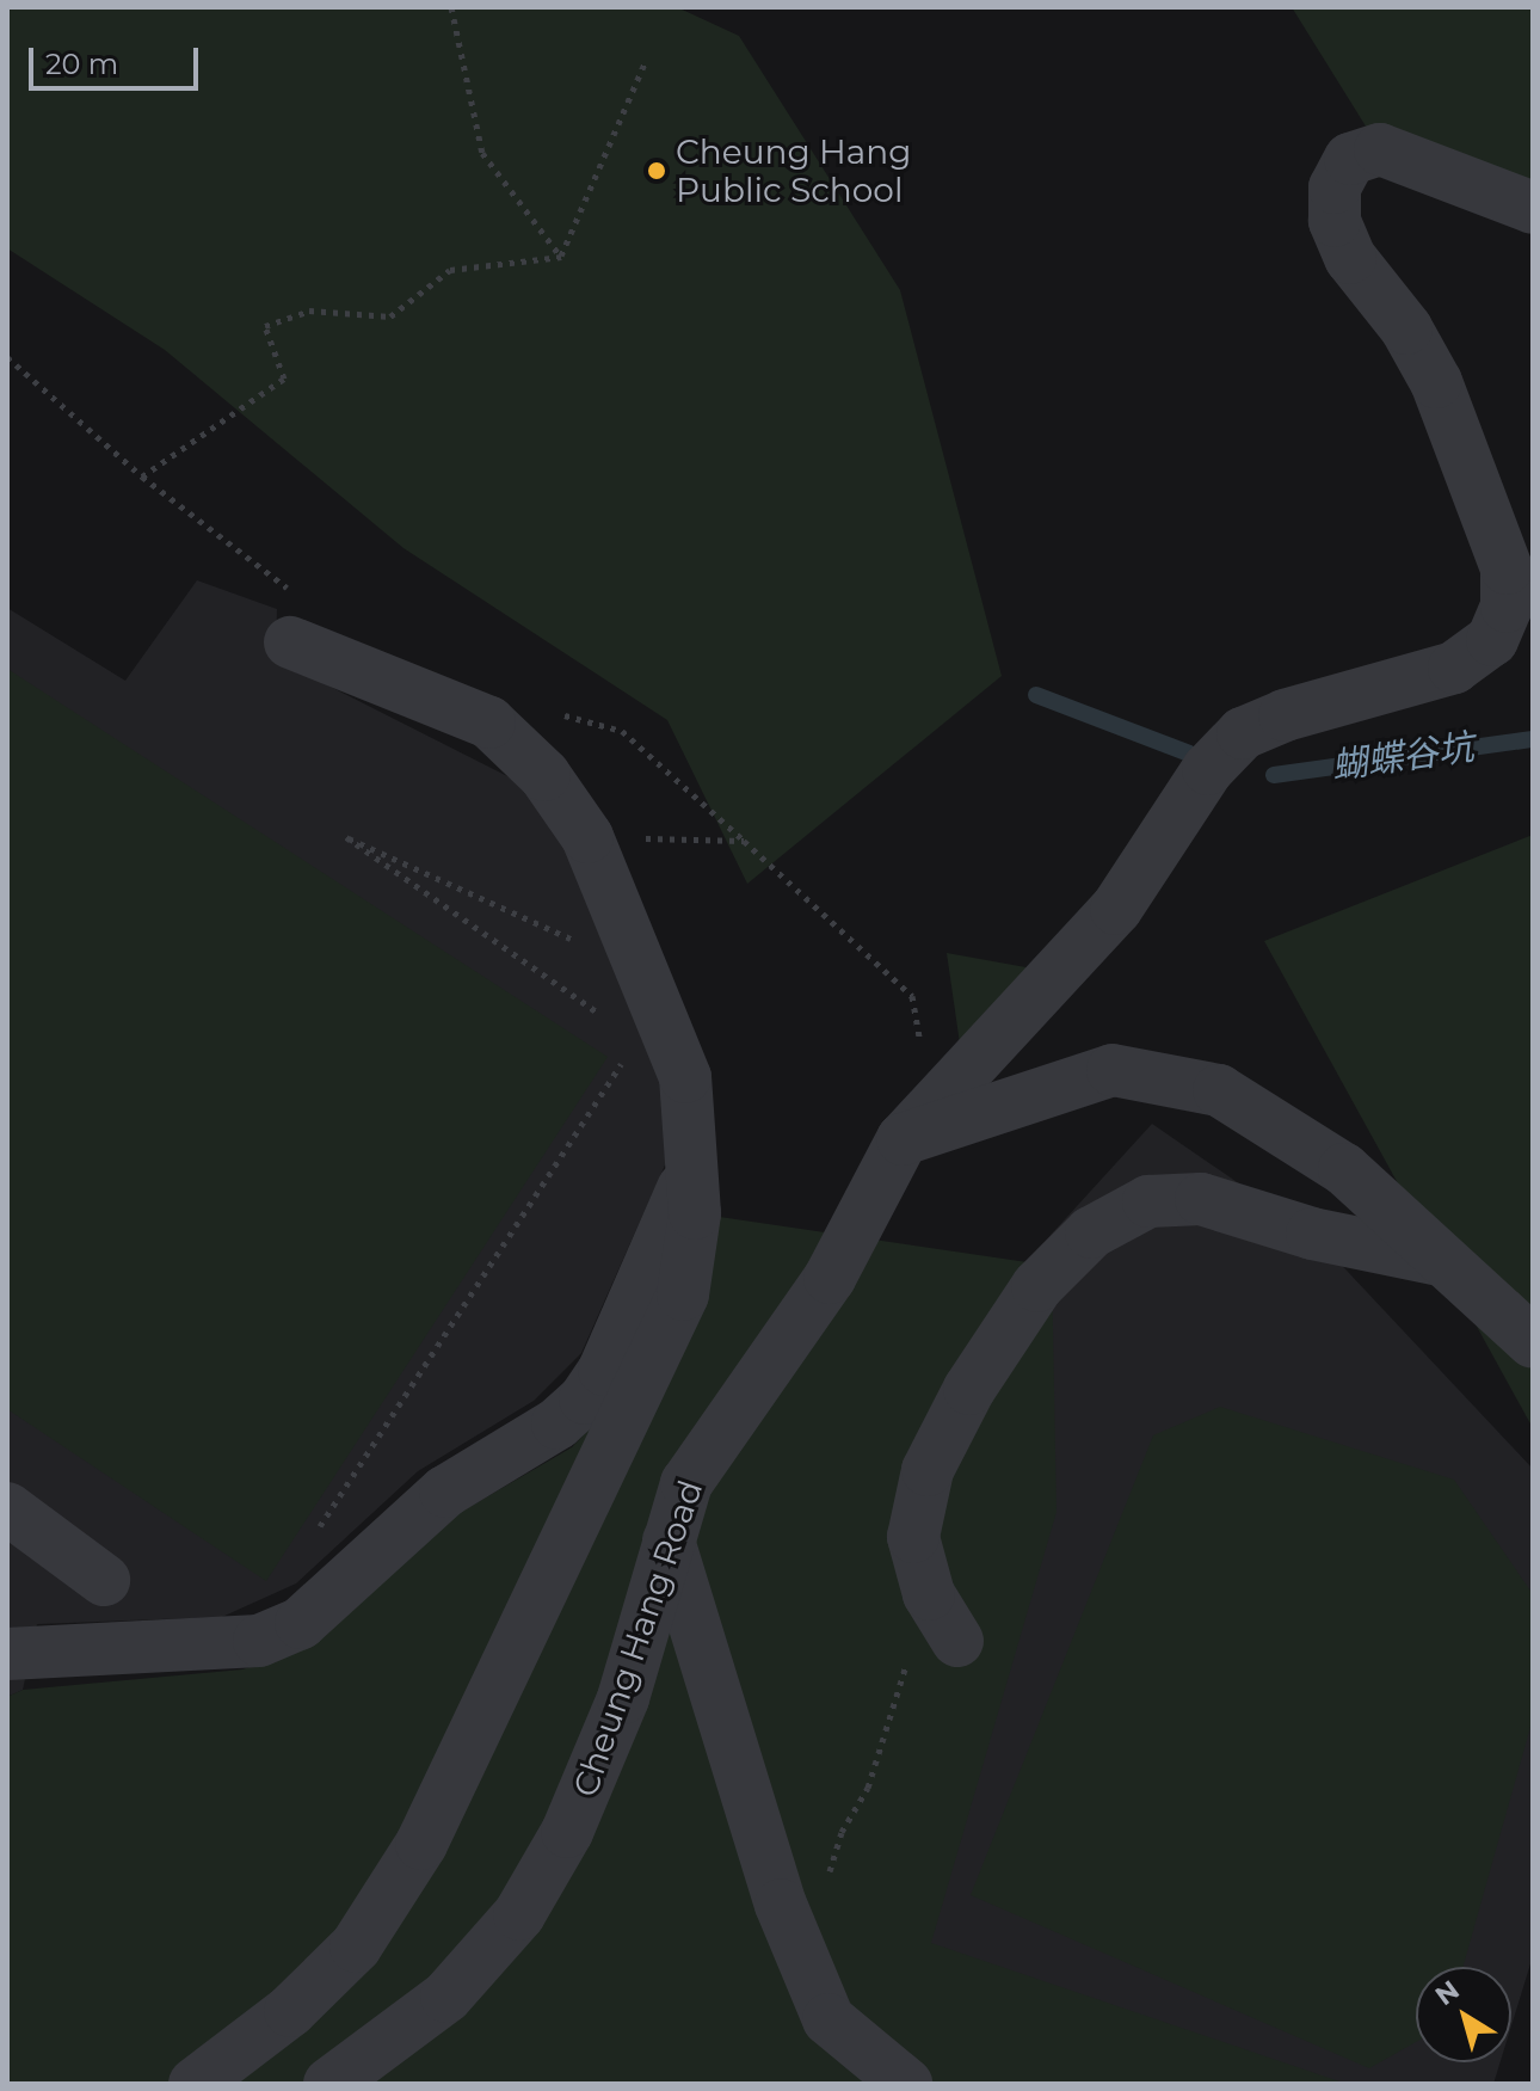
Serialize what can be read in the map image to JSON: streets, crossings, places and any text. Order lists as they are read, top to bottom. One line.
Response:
{"streets":{"street":["Cheung Hang Road"]},"water":["蝴蝶谷坑"],"places":["Cheung Hang Public School"],"scale_bar":"20 m","north":"top left"}
